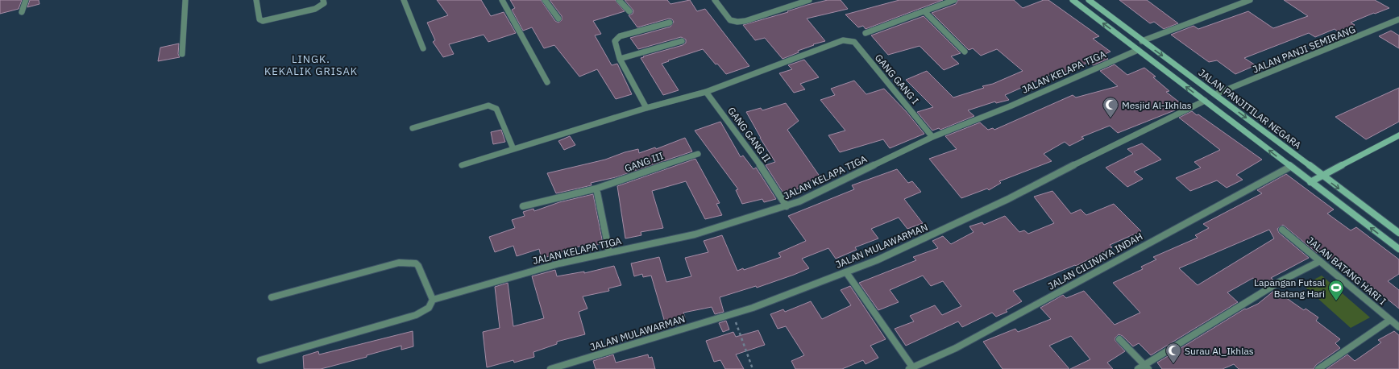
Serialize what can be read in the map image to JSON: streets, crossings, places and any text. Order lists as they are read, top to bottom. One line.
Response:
{"streets":{"main road":["JALAN PANJITILAR NEGARA"],"street":["JALAN PANJI SEMIRANG","JALAN KELAPA TIGA","GANG GANG I","GANG GANG II","GANG III","JALAN MULAWARMAN","JALAN CILINAYA INDAH","JALAN BATANG HARI I"]},"crossings":[["JALAN PANJI SEMIRANG","JALAN PANJITILAR NEGARA"],["JALAN KELAPA TIGA","GANG GANG I"],["JALAN KELAPA TIGA","GANG GANG II"],["GANG GANG I","GANG GANG II"]],"districts":["LINGK. KEKALIK GRISAK"],"places":{"mosque":["Mesjid Al-Ikhlas","Surau Al_Ikhlas"],"sports":["Lapangan Futsal Batang Hari"]}}
